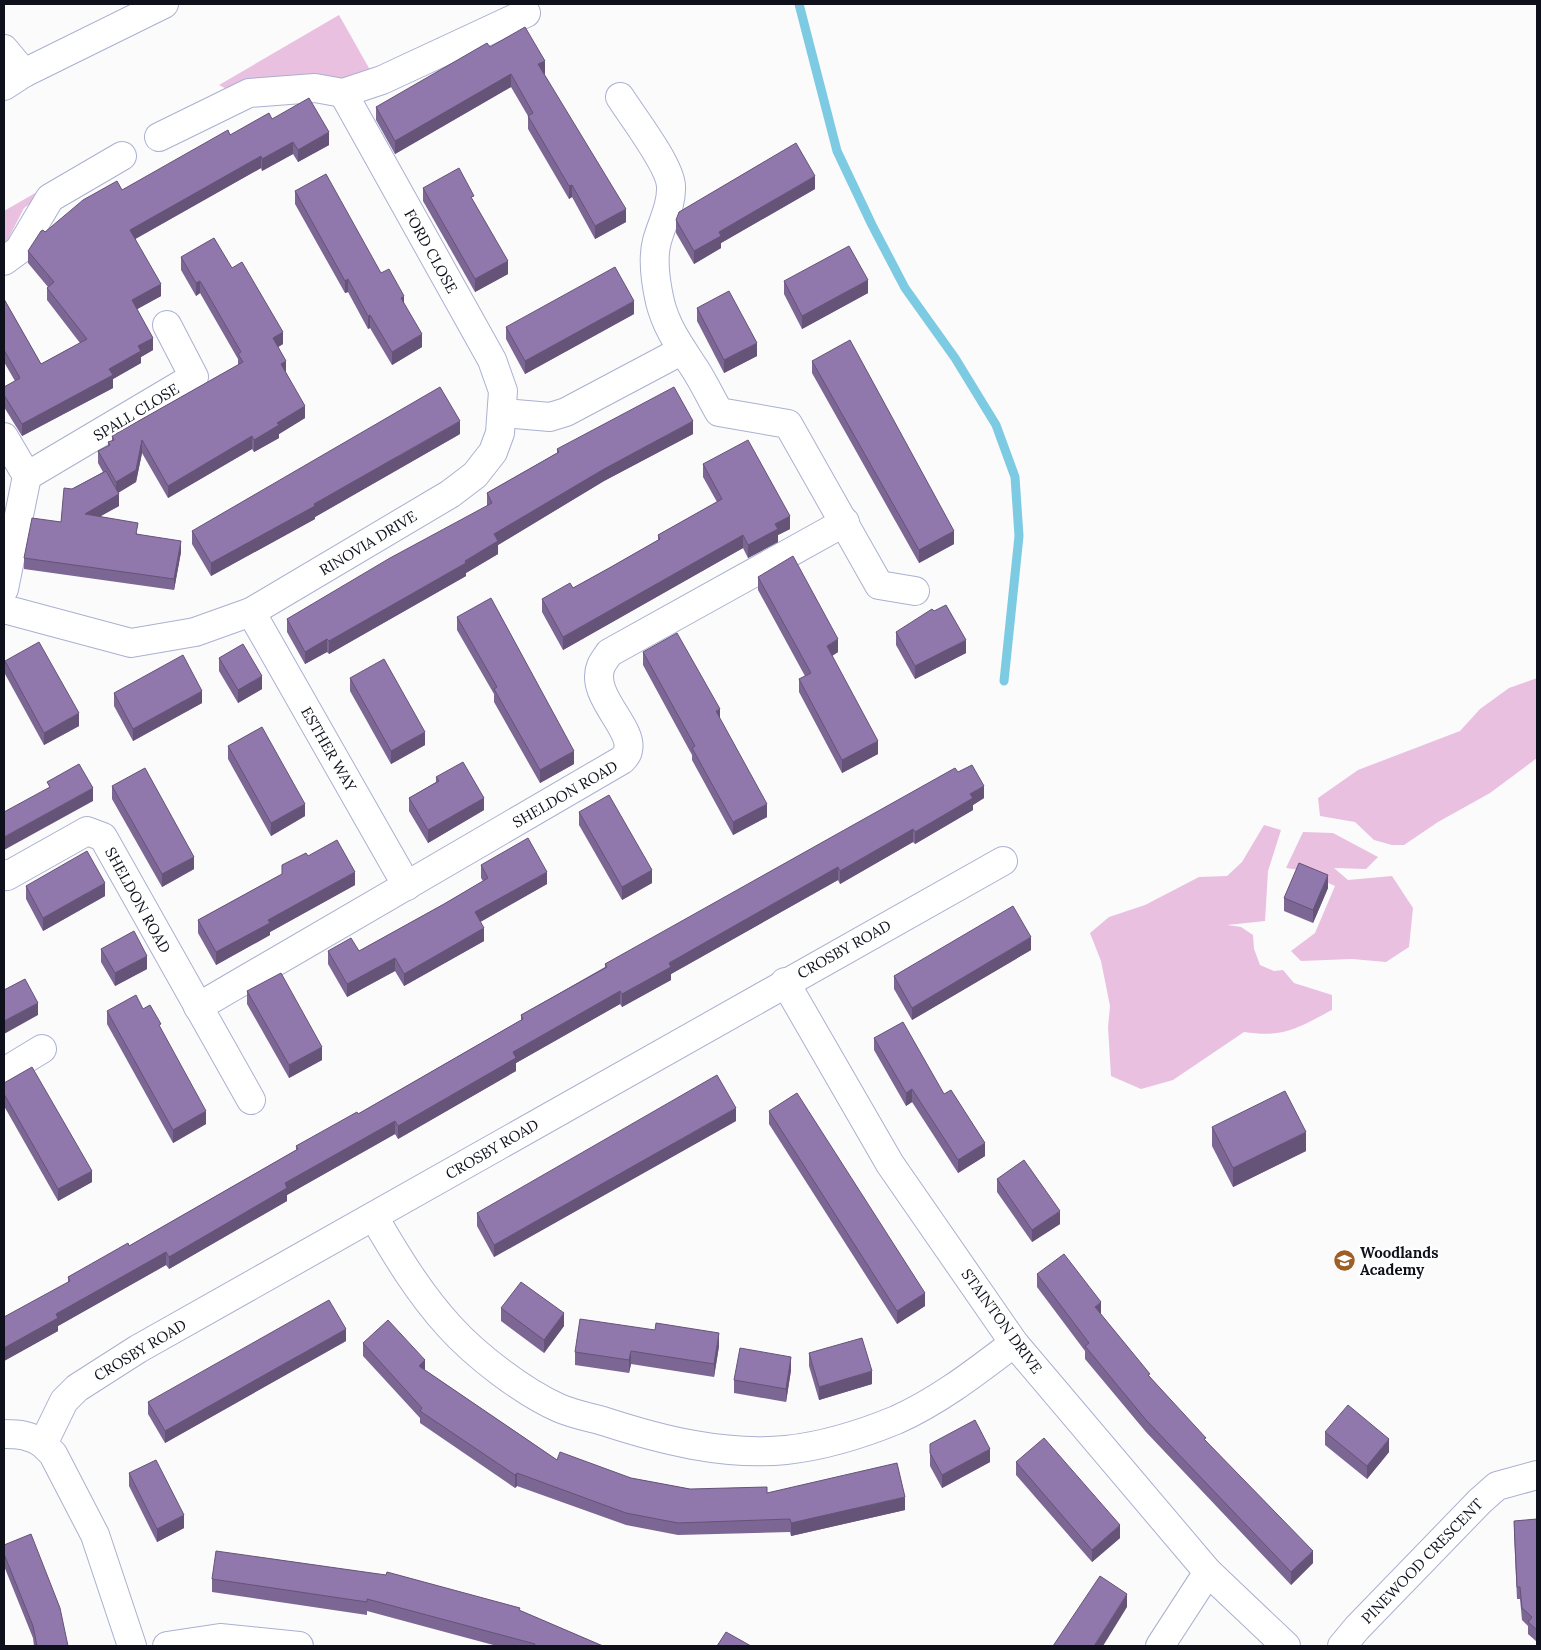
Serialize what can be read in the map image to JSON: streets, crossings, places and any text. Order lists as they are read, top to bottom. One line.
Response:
{"streets":{"street":["FORD CLOSE","SPALL CLOSE","RINOVIA DRIVE","ESTHER WAY","SHELDON ROAD","CROSBY ROAD","STAINTON DRIVE","PINEWOOD CRESCENT"]},"crossings":[["FORD CLOSE","RINOVIA DRIVE"],["RINOVIA DRIVE","ESTHER WAY"],["ESTHER WAY","SHELDON ROAD"],["CROSBY ROAD","STAINTON DRIVE"]],"places":{"school or university":["Woodlands Academy"]}}
